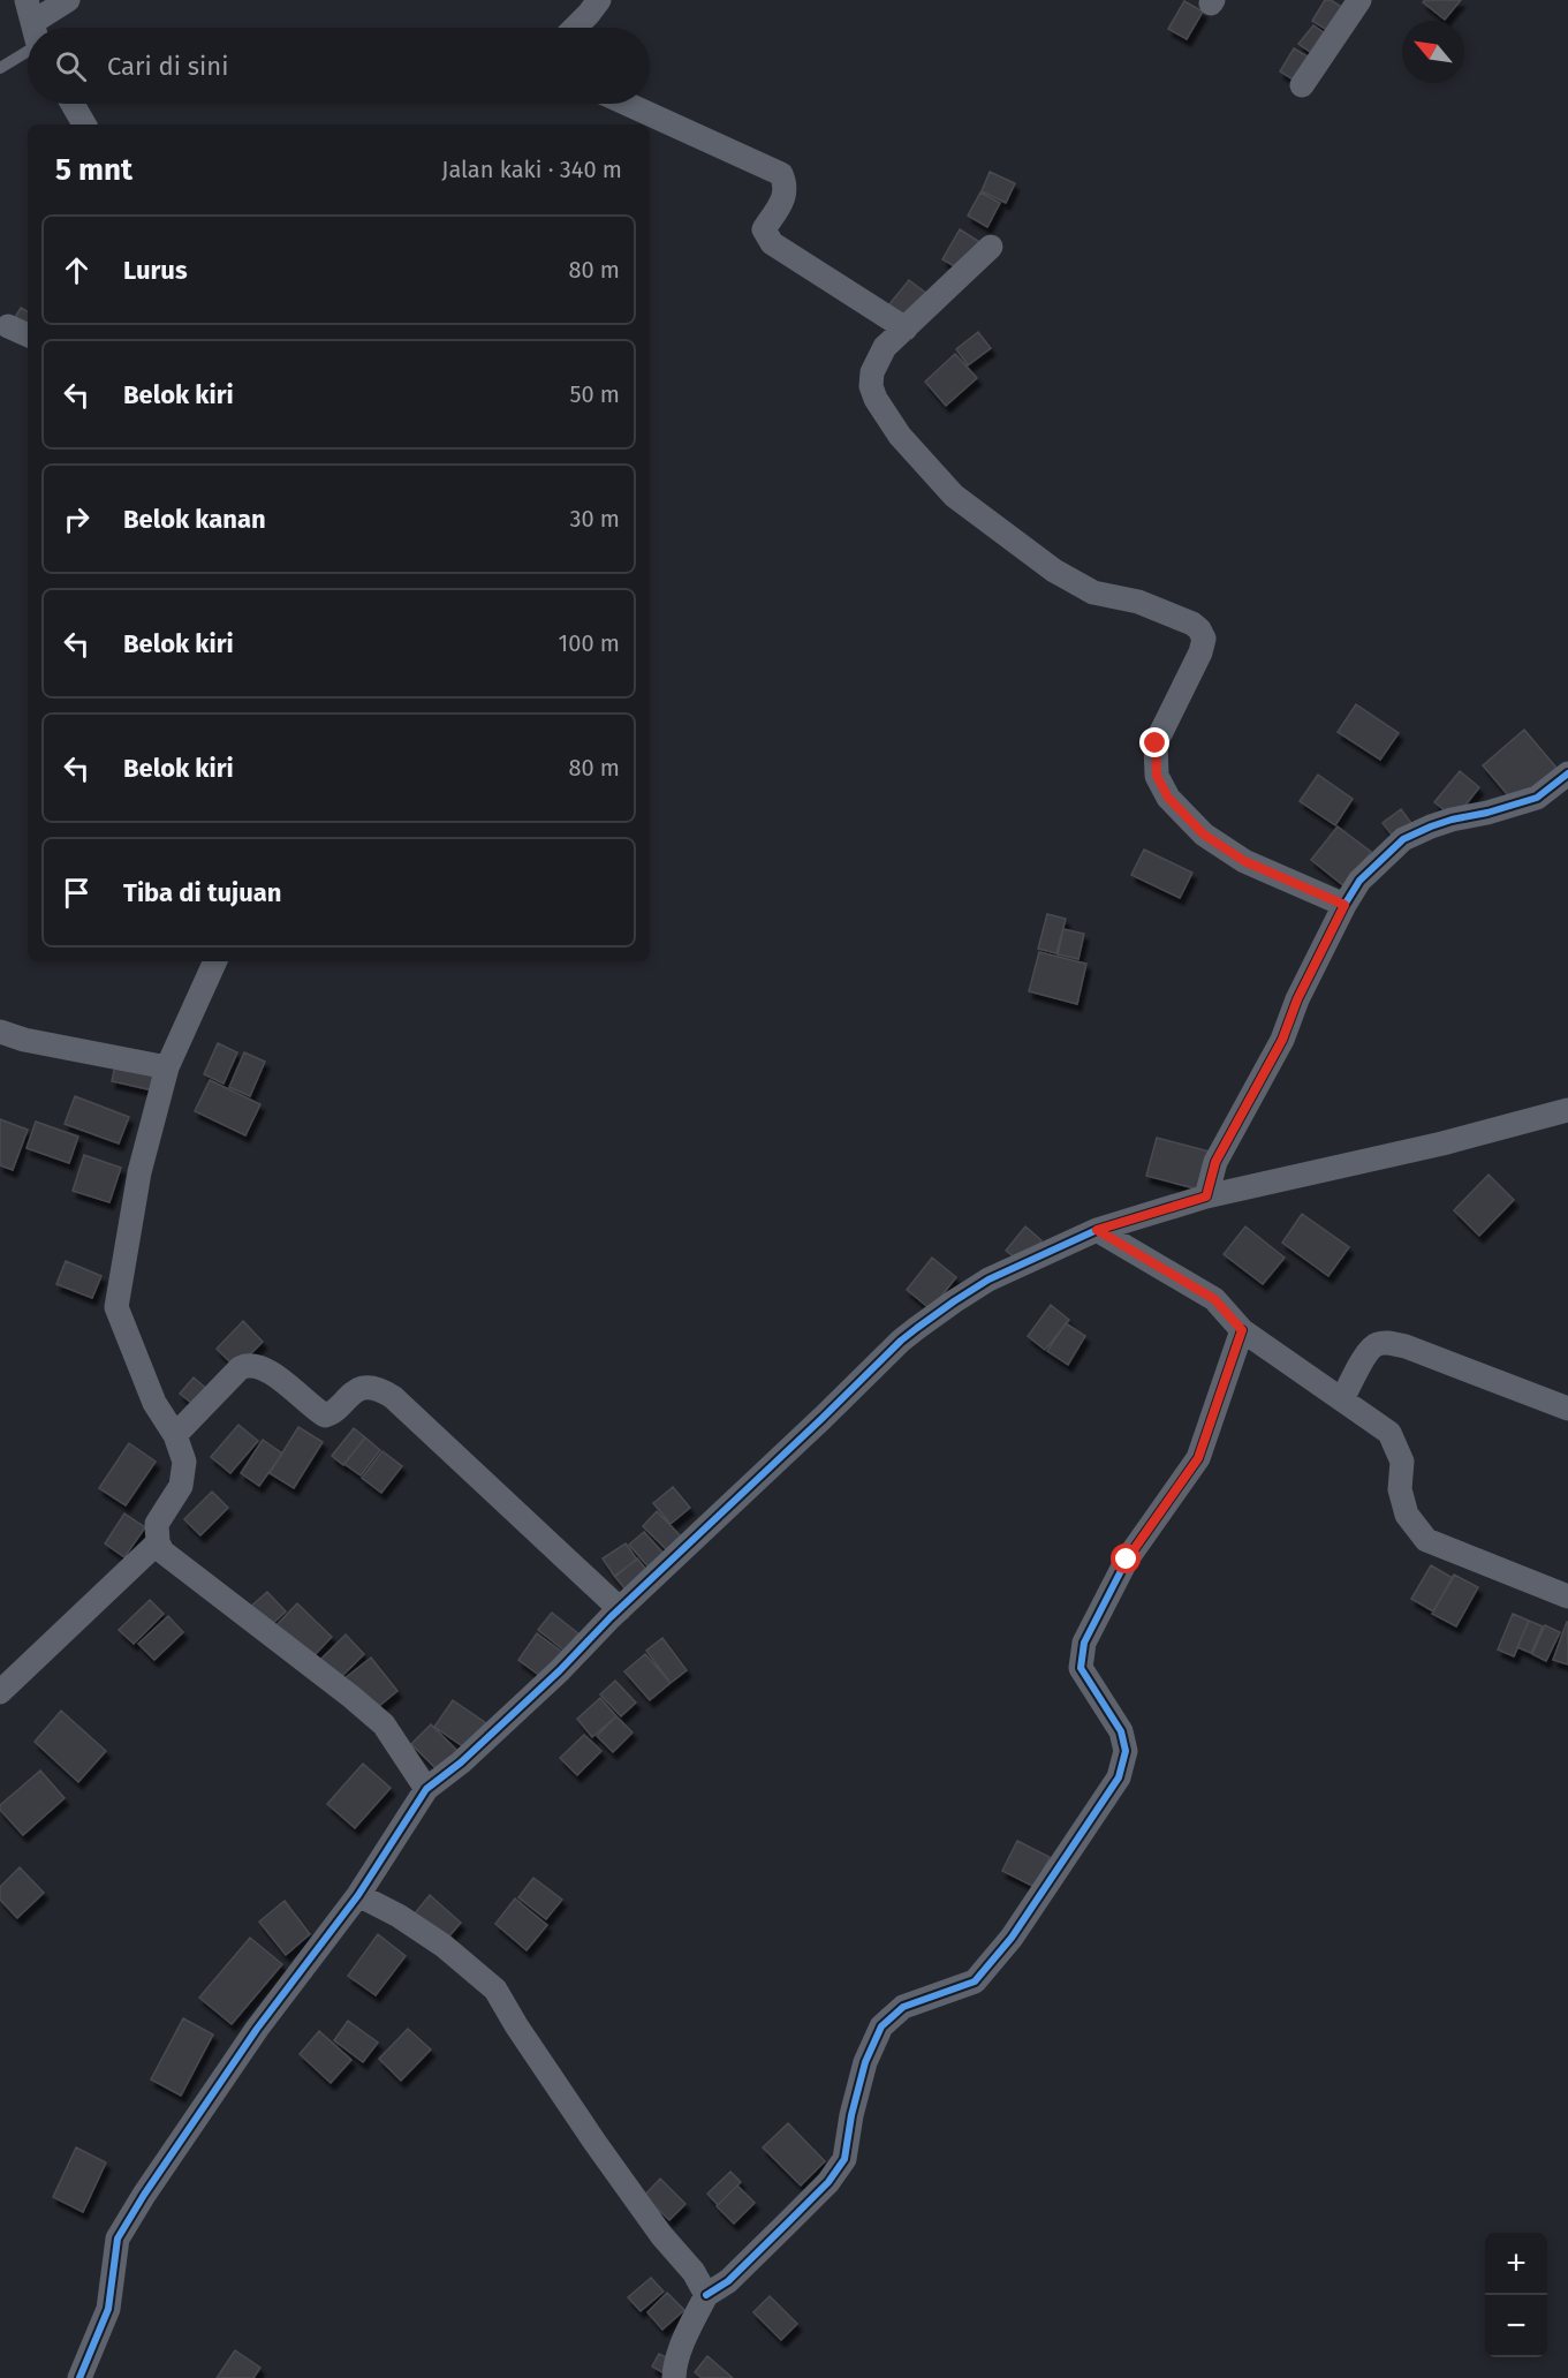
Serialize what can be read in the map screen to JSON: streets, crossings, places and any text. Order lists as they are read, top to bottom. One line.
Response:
{"north":"top left","page":{"search":"Cari di sini","heading":["5 mnt","Jalan kaki · 340 m"],"list":[["Lurus","80 m"],["Belok kiri","50 m"],["Belok kanan","30 m"],["Belok kiri","100 m"],["Belok kiri","80 m"],"Tiba di tujuan"],"map_buttons":["+","−"]}}
